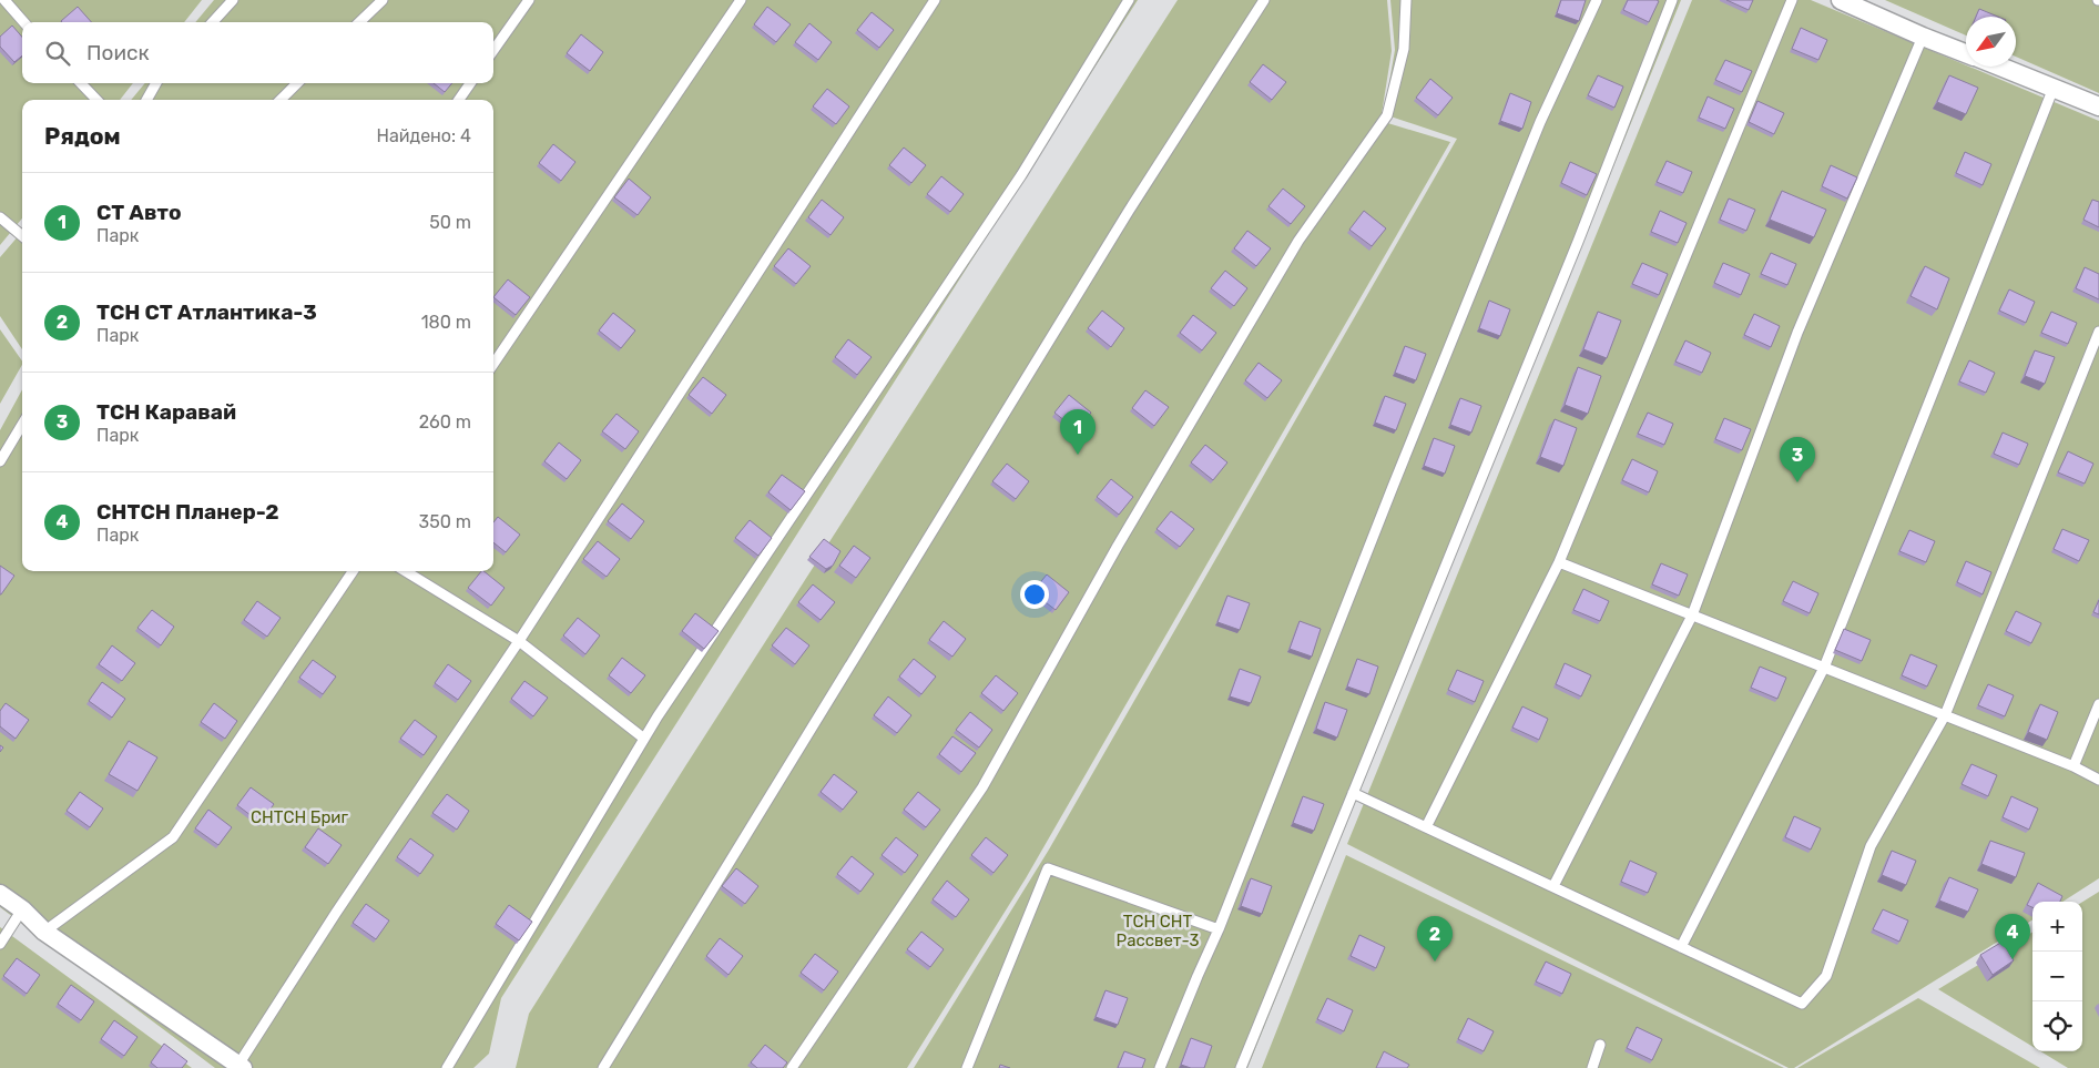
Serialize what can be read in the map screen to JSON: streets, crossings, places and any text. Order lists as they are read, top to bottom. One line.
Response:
{"parks":["СНТСН Бриг","ТСН СНТ Рассвет-3"],"north":"bottom left","page":{"search":"Поиск","heading":["Рядом","Найдено: 4"],"list":[{"mark":"1","name":"СТ Авто","note":"Парк","value":"50 m"},{"mark":"2","name":"ТСН СТ Атлантика-3","note":"Парк","value":"180 m"},{"mark":"3","name":"ТСН Каравай","note":"Парк","value":"260 m"},{"mark":"4","name":"СНТСН Планер-2","note":"Парк","value":"350 m"}],"pins":["1","3","4","2"],"map_buttons":["+","−"]}}
